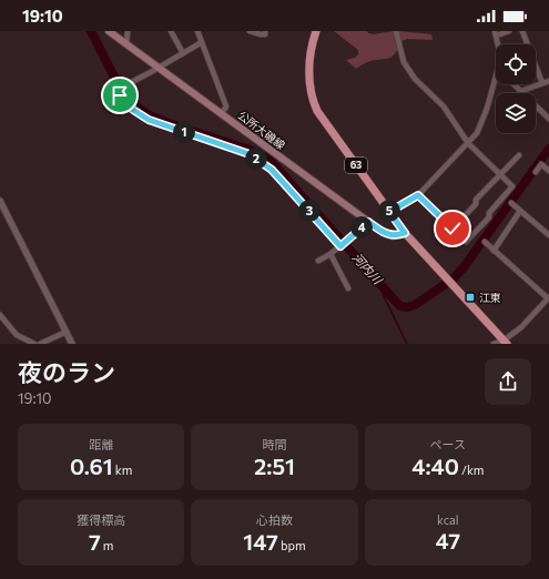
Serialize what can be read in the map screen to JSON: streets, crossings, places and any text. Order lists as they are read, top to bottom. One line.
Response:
{"streets":{"main road":["公所大磯線","63"]},"crossings":[["公所大磯線","63"]],"water":["河内川"],"places":{"transit":["江東"]},"page":{"status":"19:10","pins":["1","2","3","5","4"],"heading":["夜のラン","19:10"],"stats":[["距離","0.61 km"],["時間","2:51"],["ペース","4:40 /km"],["獲得標高","7 m"],["心拍数","147 bpm"],["kcal","47"]]}}
